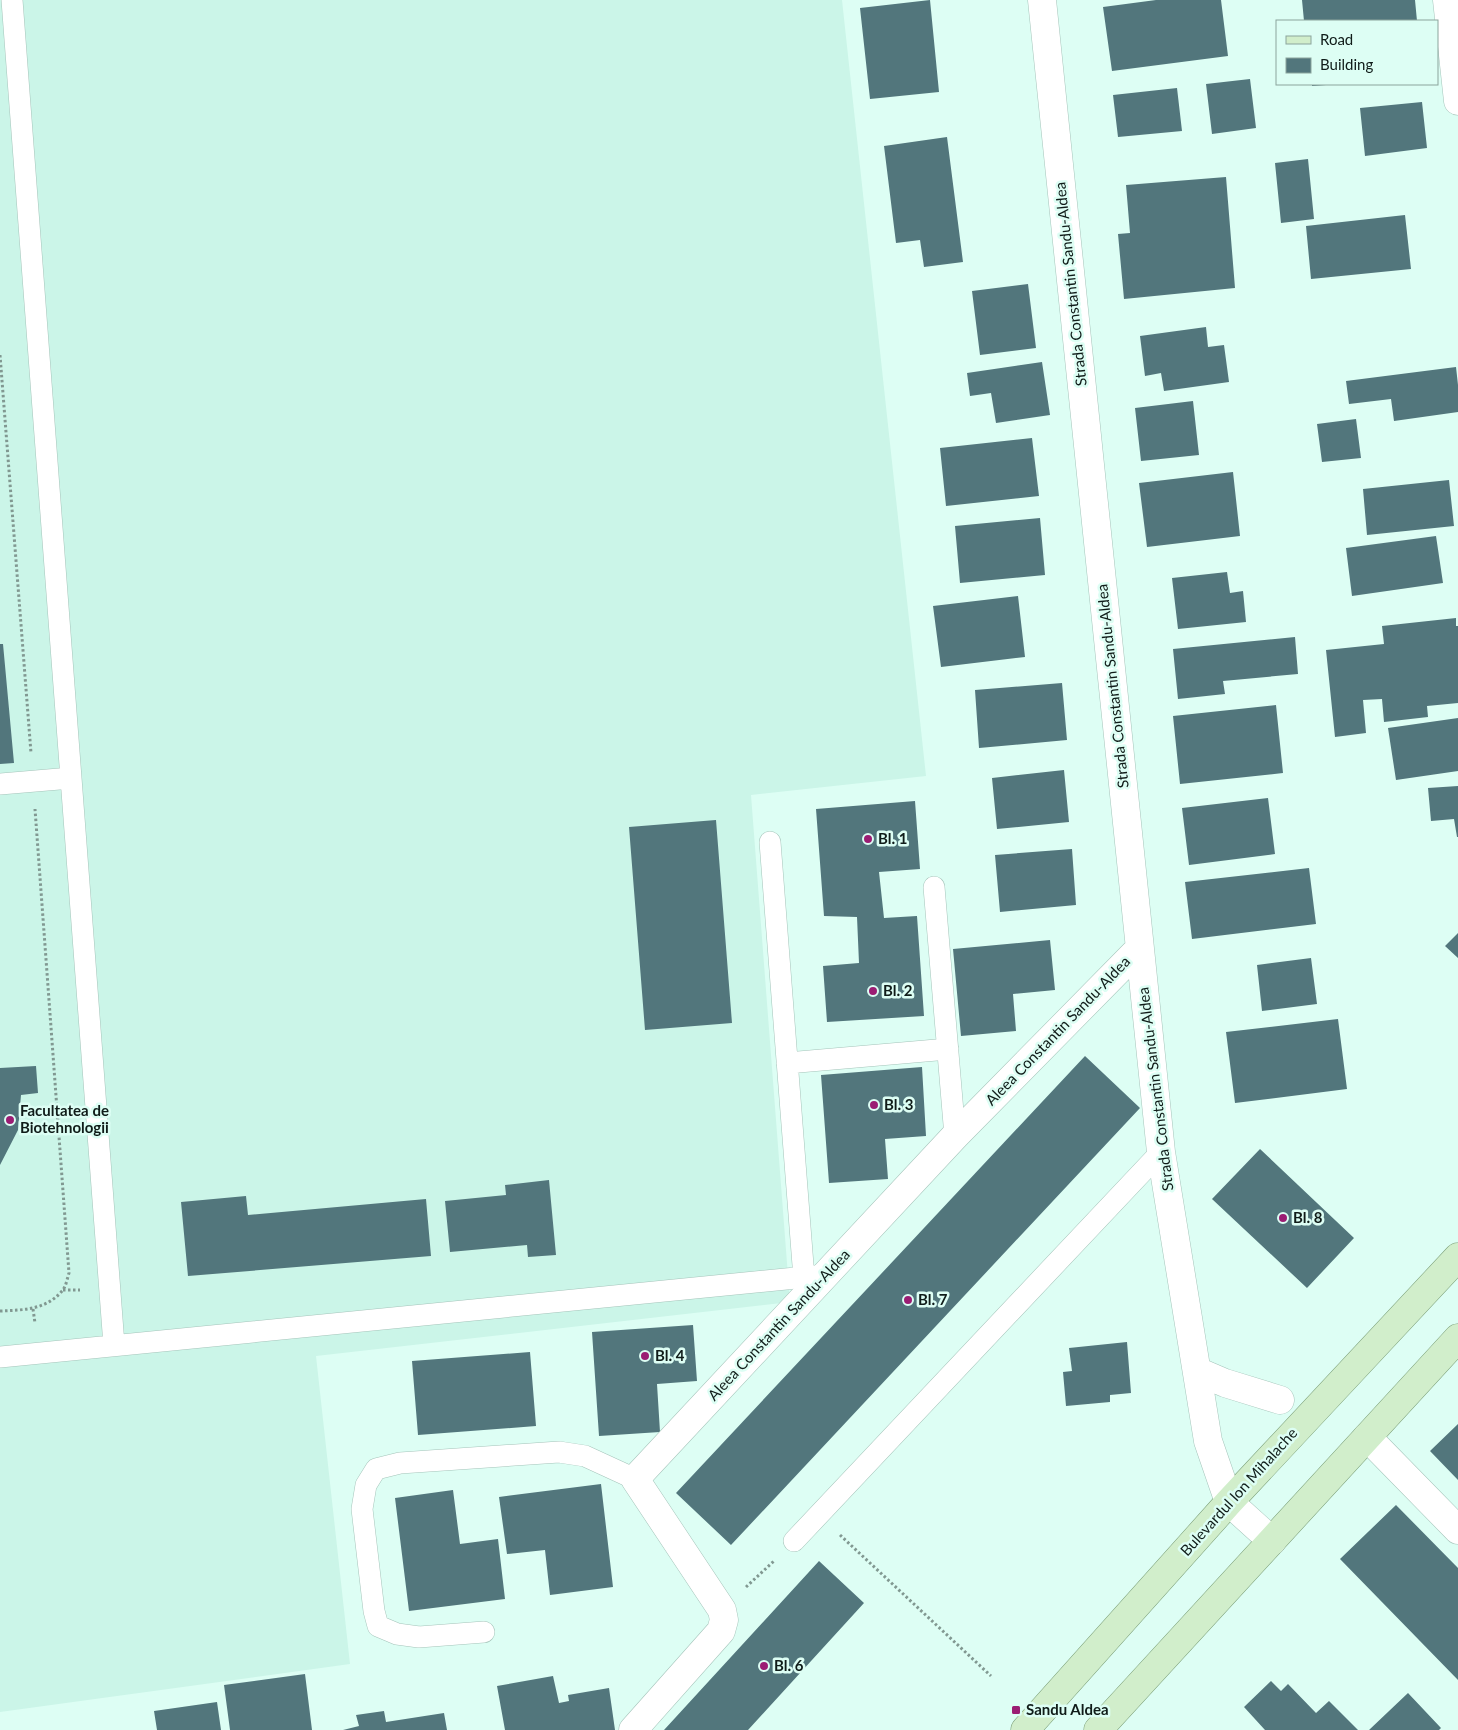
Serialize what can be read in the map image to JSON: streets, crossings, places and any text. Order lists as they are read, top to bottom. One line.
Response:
{"streets":{"main road":["Bulevardul Ion Mihalache"],"street":["Strada Constantin Sandu-Aldea","Aleea Constantin Sandu-Aldea"]},"crossings":[["Strada Constantin Sandu-Aldea","Aleea Constantin Sandu-Aldea"],["Strada Constantin Sandu-Aldea","Bulevardul Ion Mihalache"]],"places":{"other":["Bl. 1","Bl. 2","Bl. 3","Facultatea de Biotehnologii","Bl. 8","Bl. 7","Bl. 4","Bl. 6"],"transit":["Sandu Aldea"]},"legend":["Road","Building"]}
